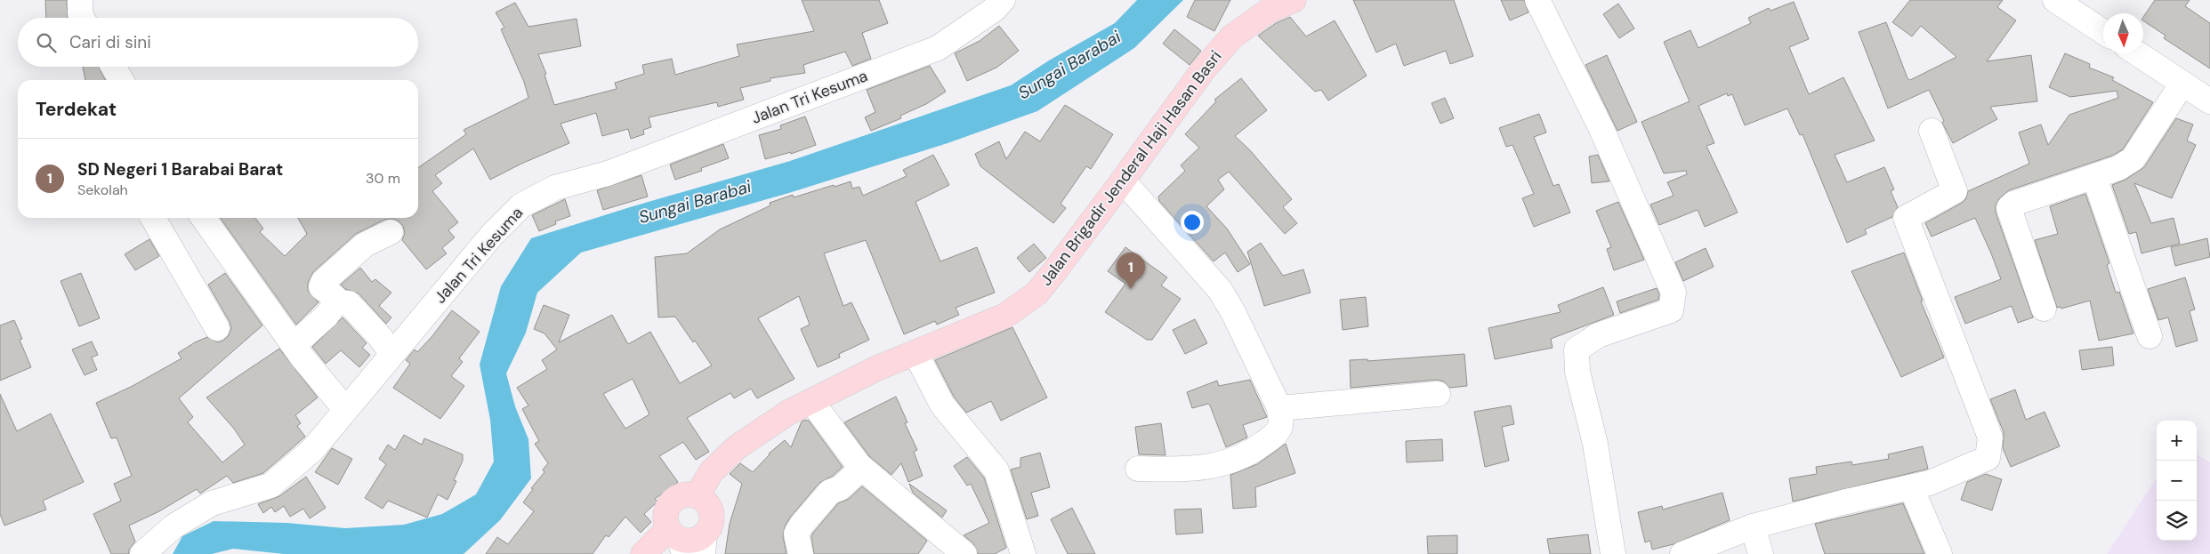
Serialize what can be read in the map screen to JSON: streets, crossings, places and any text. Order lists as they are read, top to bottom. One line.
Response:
{"streets":{"main road":["Jalan Brigadir Jenderal Haji Hasan Basri"],"street":["Jalan Tri Kesuma"]},"water":["Sungai Barabai"],"north":"bottom","page":{"search":"Cari di sini","heading":"Terdekat","list":[{"mark":"1","name":"SD Negeri 1 Barabai Barat","note":"Sekolah","value":"30 m"}],"pins":"1","map_buttons":["+","−"]}}
